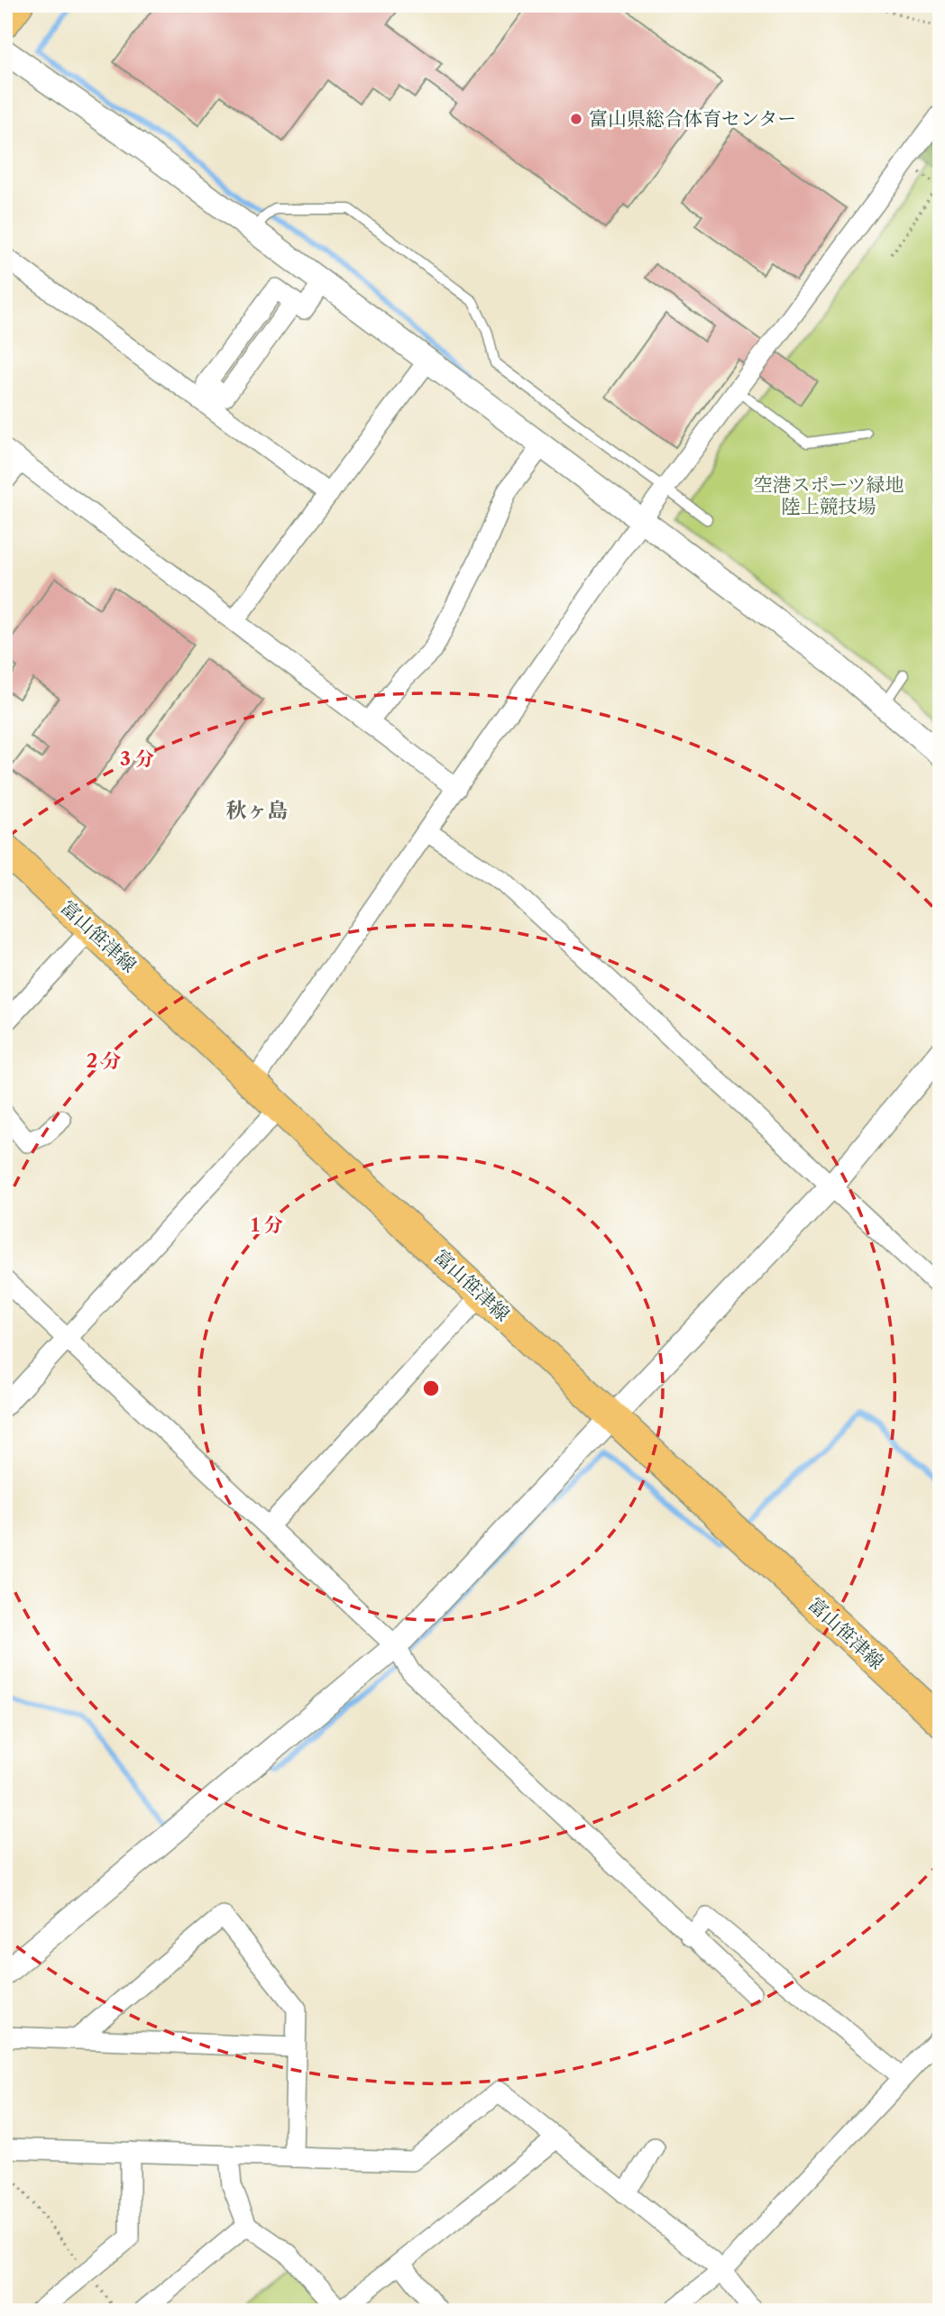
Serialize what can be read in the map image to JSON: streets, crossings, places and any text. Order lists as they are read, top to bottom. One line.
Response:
{"streets":{"main road":["富山笹津線"]},"districts":["秋ヶ島"],"parks":["空港スポーツ緑地 陸上競技場"],"places":["富山県総合体育センター"],"rings":["3 分","2 分","1 分"]}
